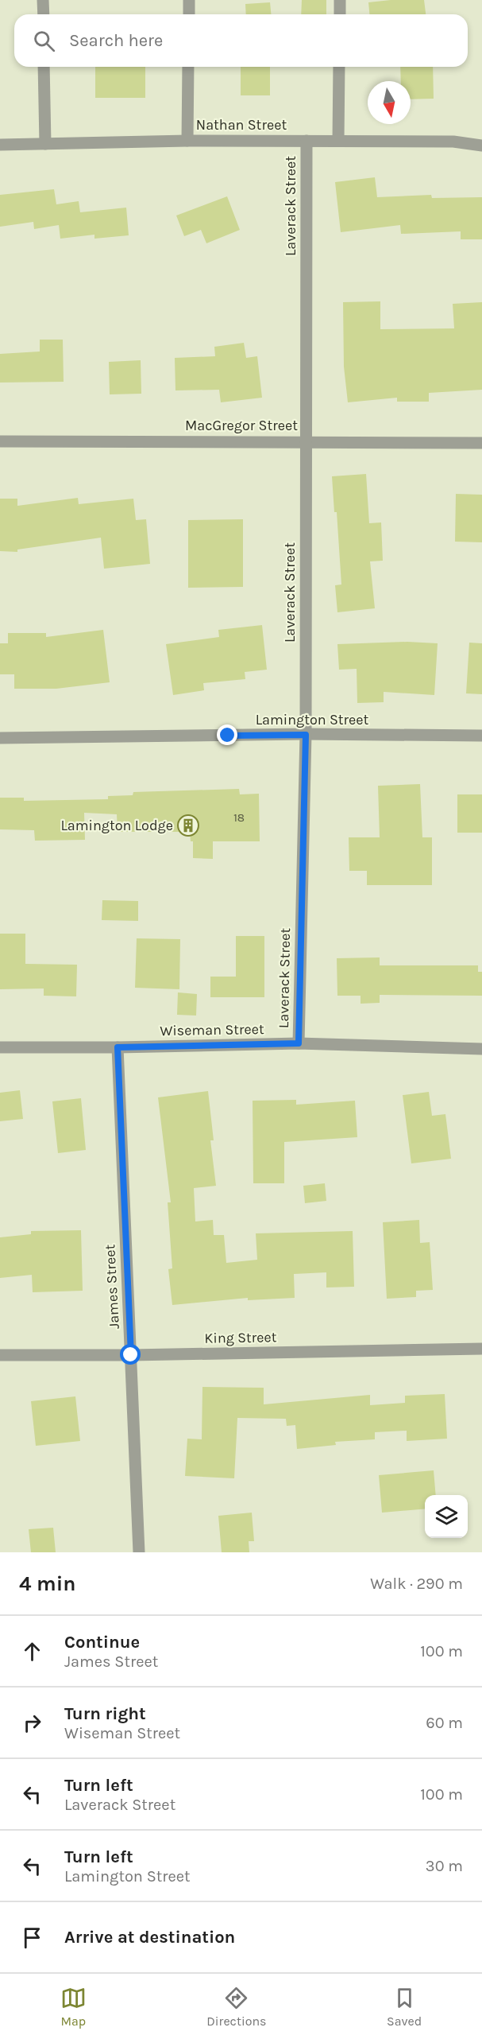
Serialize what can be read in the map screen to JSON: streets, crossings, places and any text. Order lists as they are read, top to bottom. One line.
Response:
{"streets":{"street":["Nathan Street","Laverack Street","MacGregor Street","Lamington Street","Wiseman Street","James Street","King Street"]},"crossings":[["Nathan Street","Laverack Street"],["Laverack Street","MacGregor Street"],["Laverack Street","Lamington Street"],["Laverack Street","Wiseman Street"],["Wiseman Street","James Street"],["James Street","King Street"]],"places":{"building":["Lamington Lodge"]},"house_numbers":["18"],"north":"bottom","page":{"search":"Search here","heading":["4 min","Walk · 290 m"],"list":[["Continue","James Street","100 m"],["Turn right","Wiseman Street","60 m"],["Turn left","Laverack Street","100 m"],["Turn left","Lamington Street","30 m"],"Arrive at destination"],"nav":["Map","Directions","Saved"]}}
